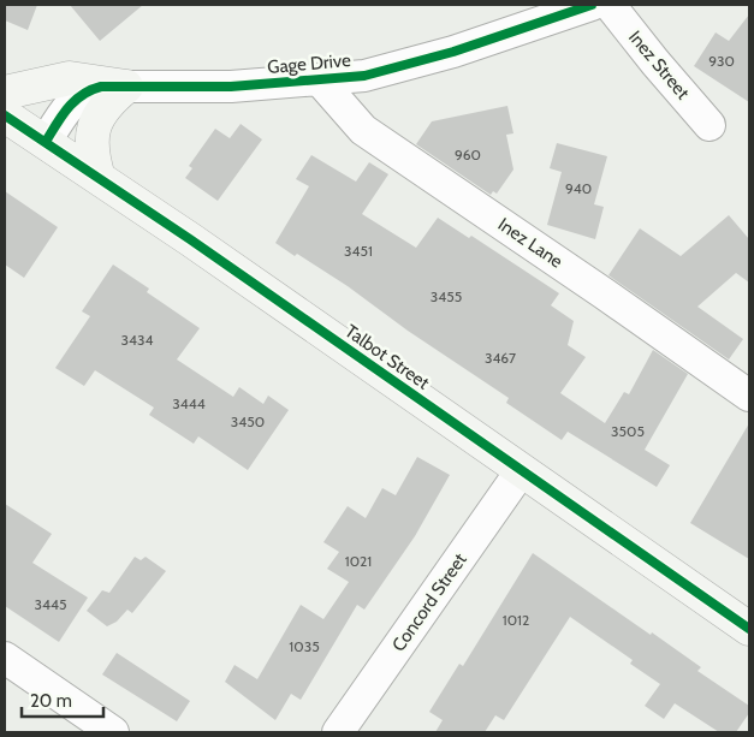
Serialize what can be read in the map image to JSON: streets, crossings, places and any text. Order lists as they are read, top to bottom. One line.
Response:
{"streets":{"main road":["Talbot Street"],"street":["Gage Drive","Inez Street","Inez Lane","Concord Street"]},"crossings":[["Gage Drive","Inez Lane"],["Gage Drive","Talbot Street"],["Talbot Street","Concord Street"]],"house_numbers":["930","960","940","3451","3455","3434","3467","3444","3450","3505","1021","3445","1012","1035"],"scale_bar":"20 m"}
